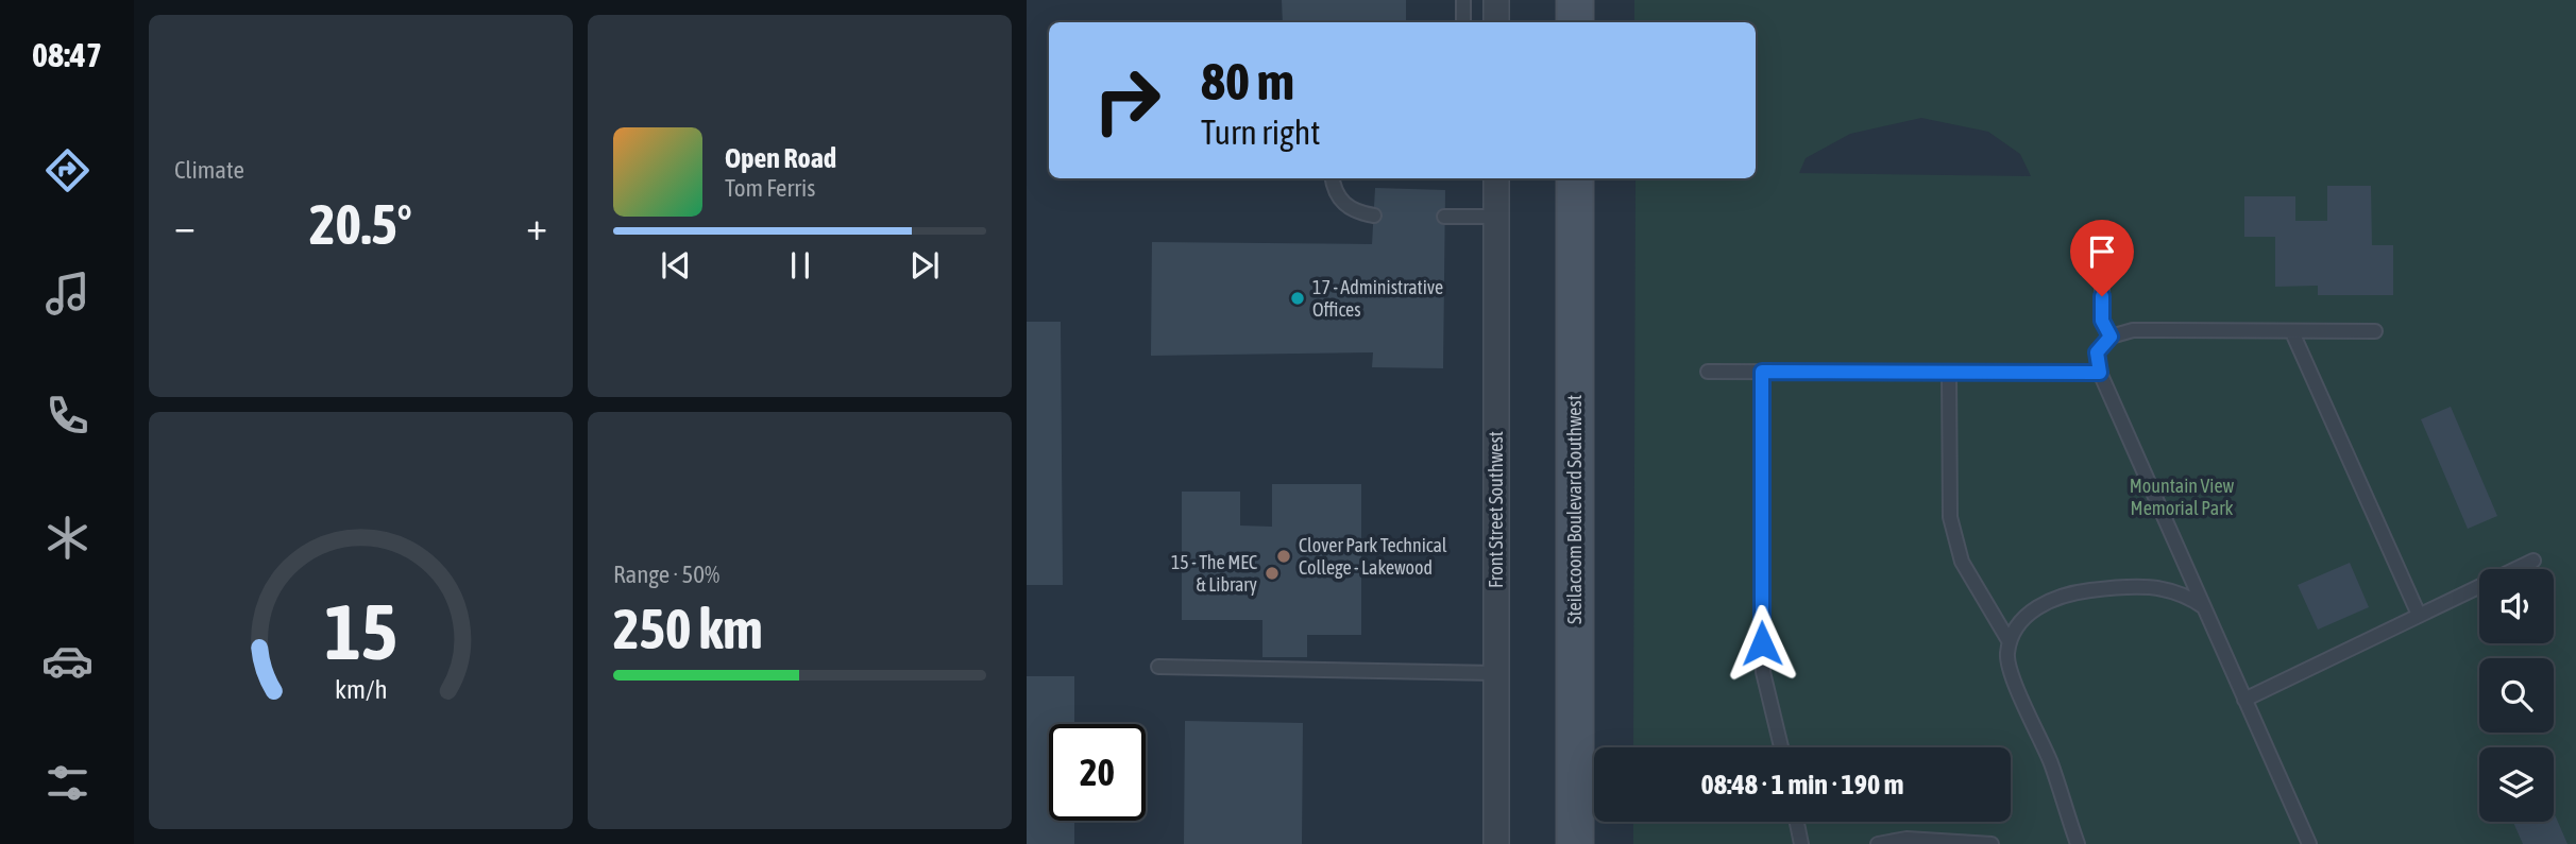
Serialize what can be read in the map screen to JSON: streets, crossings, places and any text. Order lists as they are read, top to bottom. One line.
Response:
{"streets":{"main road":["Steilacoom Boulevard Southwest"],"street":["Front Street Southwest"]},"parks":["Mountain View Memorial Park"],"places":["17 - Administrative Offices","Clover Park Technical College - Lakewood","15 - The MEC & Library"],"page":{"tabs":"08:47","tile":["Climate",["Range · 50%","250 km"]],"turn":["80 m","Turn right"],"song":["Open Road","Tom Ferris"],"heat":["−","20.5°","+"],"limit":"20","trip":"08:48 · 1 min · 190 m","gauge":["15","km/h"]}}
